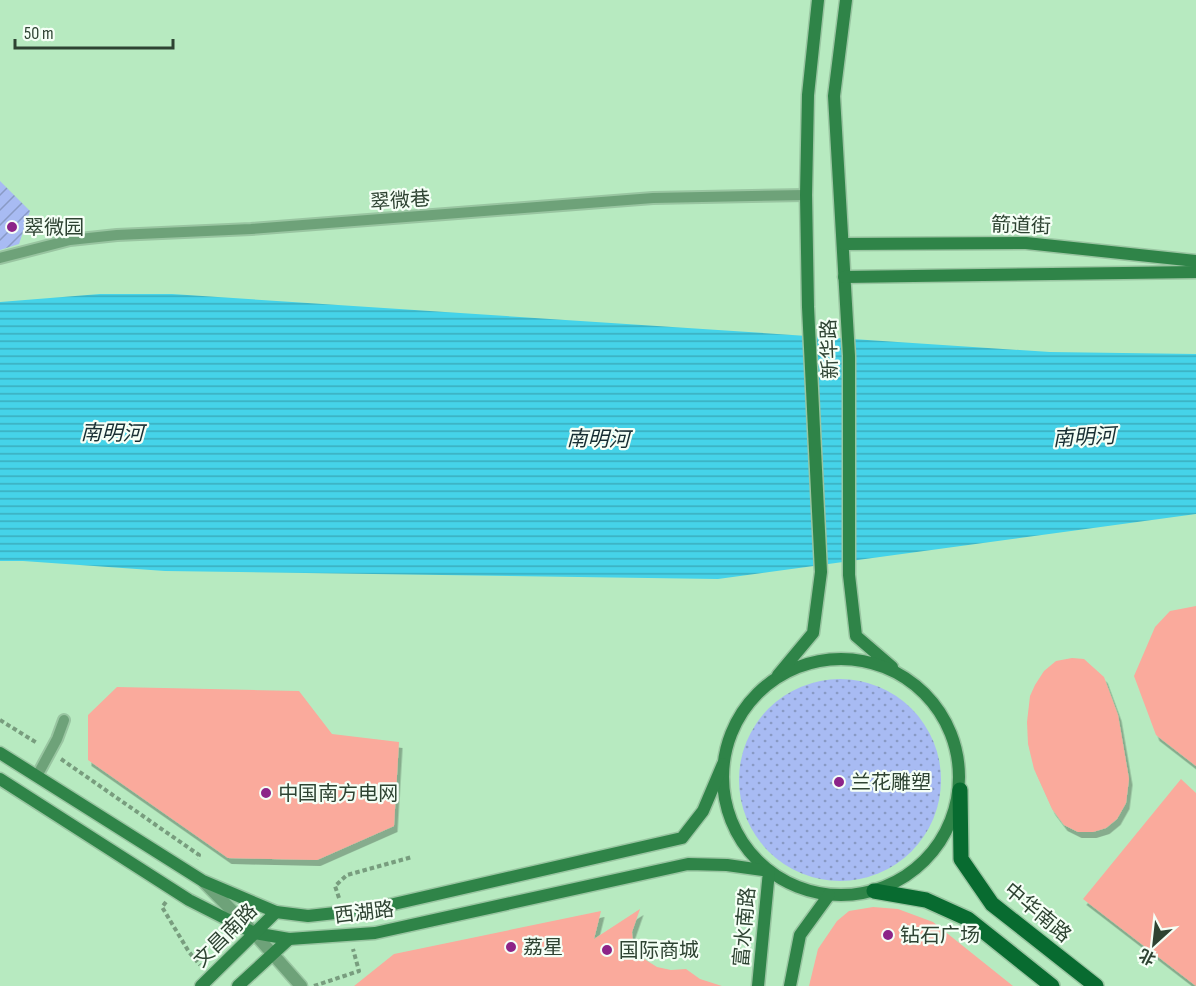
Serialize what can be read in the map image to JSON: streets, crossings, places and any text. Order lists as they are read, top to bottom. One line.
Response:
{"streets":{"main road":["箭道街","新华路","西湖路","中华南路","富水南路","文昌南路"],"lane":["翠微巷"]},"crossings":[["翠微巷","新华路"],["箭道街","新华路"],["新华路","西湖路"],["新华路","中华南路"],["新华路","富水南路"],["西湖路","富水南路"],["西湖路","文昌南路"]],"water":["南明河"],"places":["翠微园","兰花雕塑","中国南方电网","钻石广场","荔星","国际商城"],"scale_bar":"50 m","north":"bottom left"}
